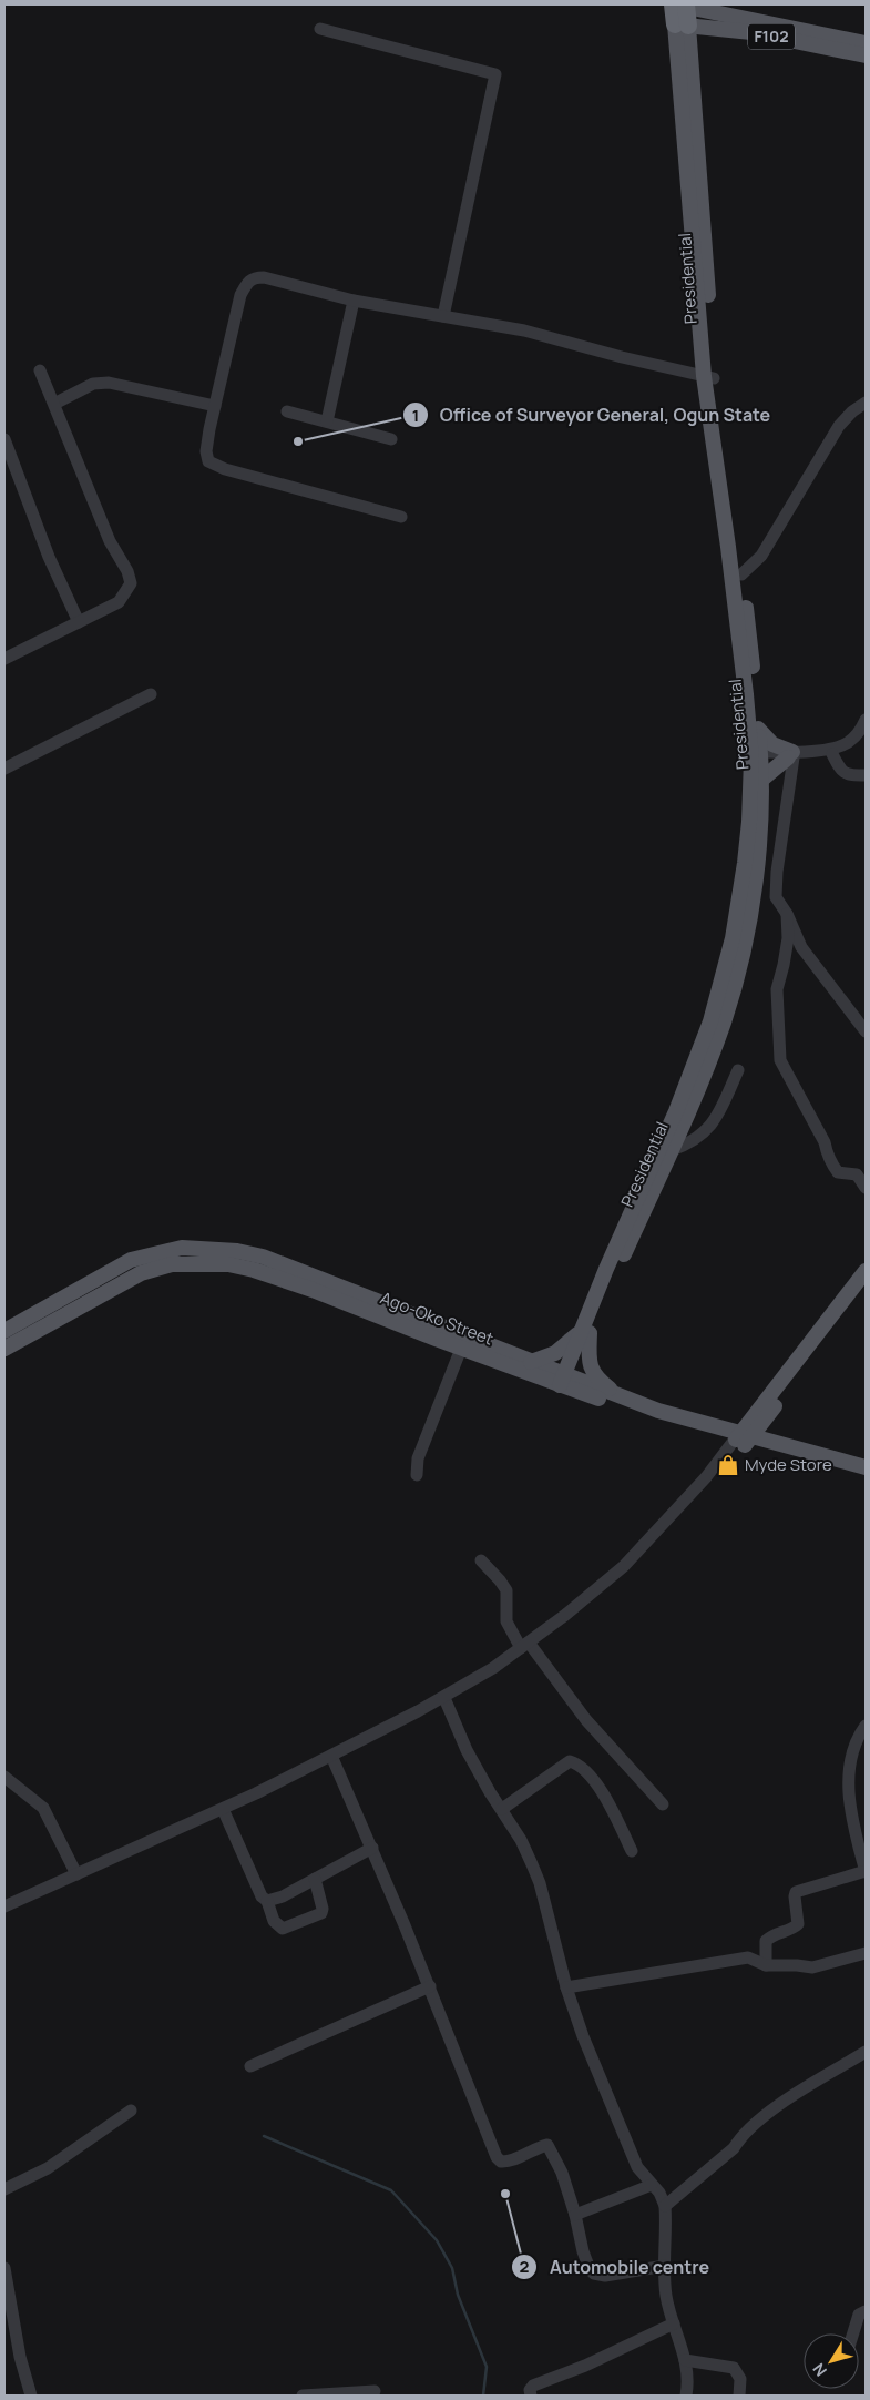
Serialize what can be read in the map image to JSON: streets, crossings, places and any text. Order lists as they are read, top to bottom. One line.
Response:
{"streets":{"highway":["F102"],"main road":["Presidential","Ago-Oko Street"]},"crossings":[["Presidential","Ago-Oko Street"]],"places":{"other":["Office of Surveyor General, Ogun State","Automobile centre"],"shop":["Myde Store"]},"north":"bottom left"}
